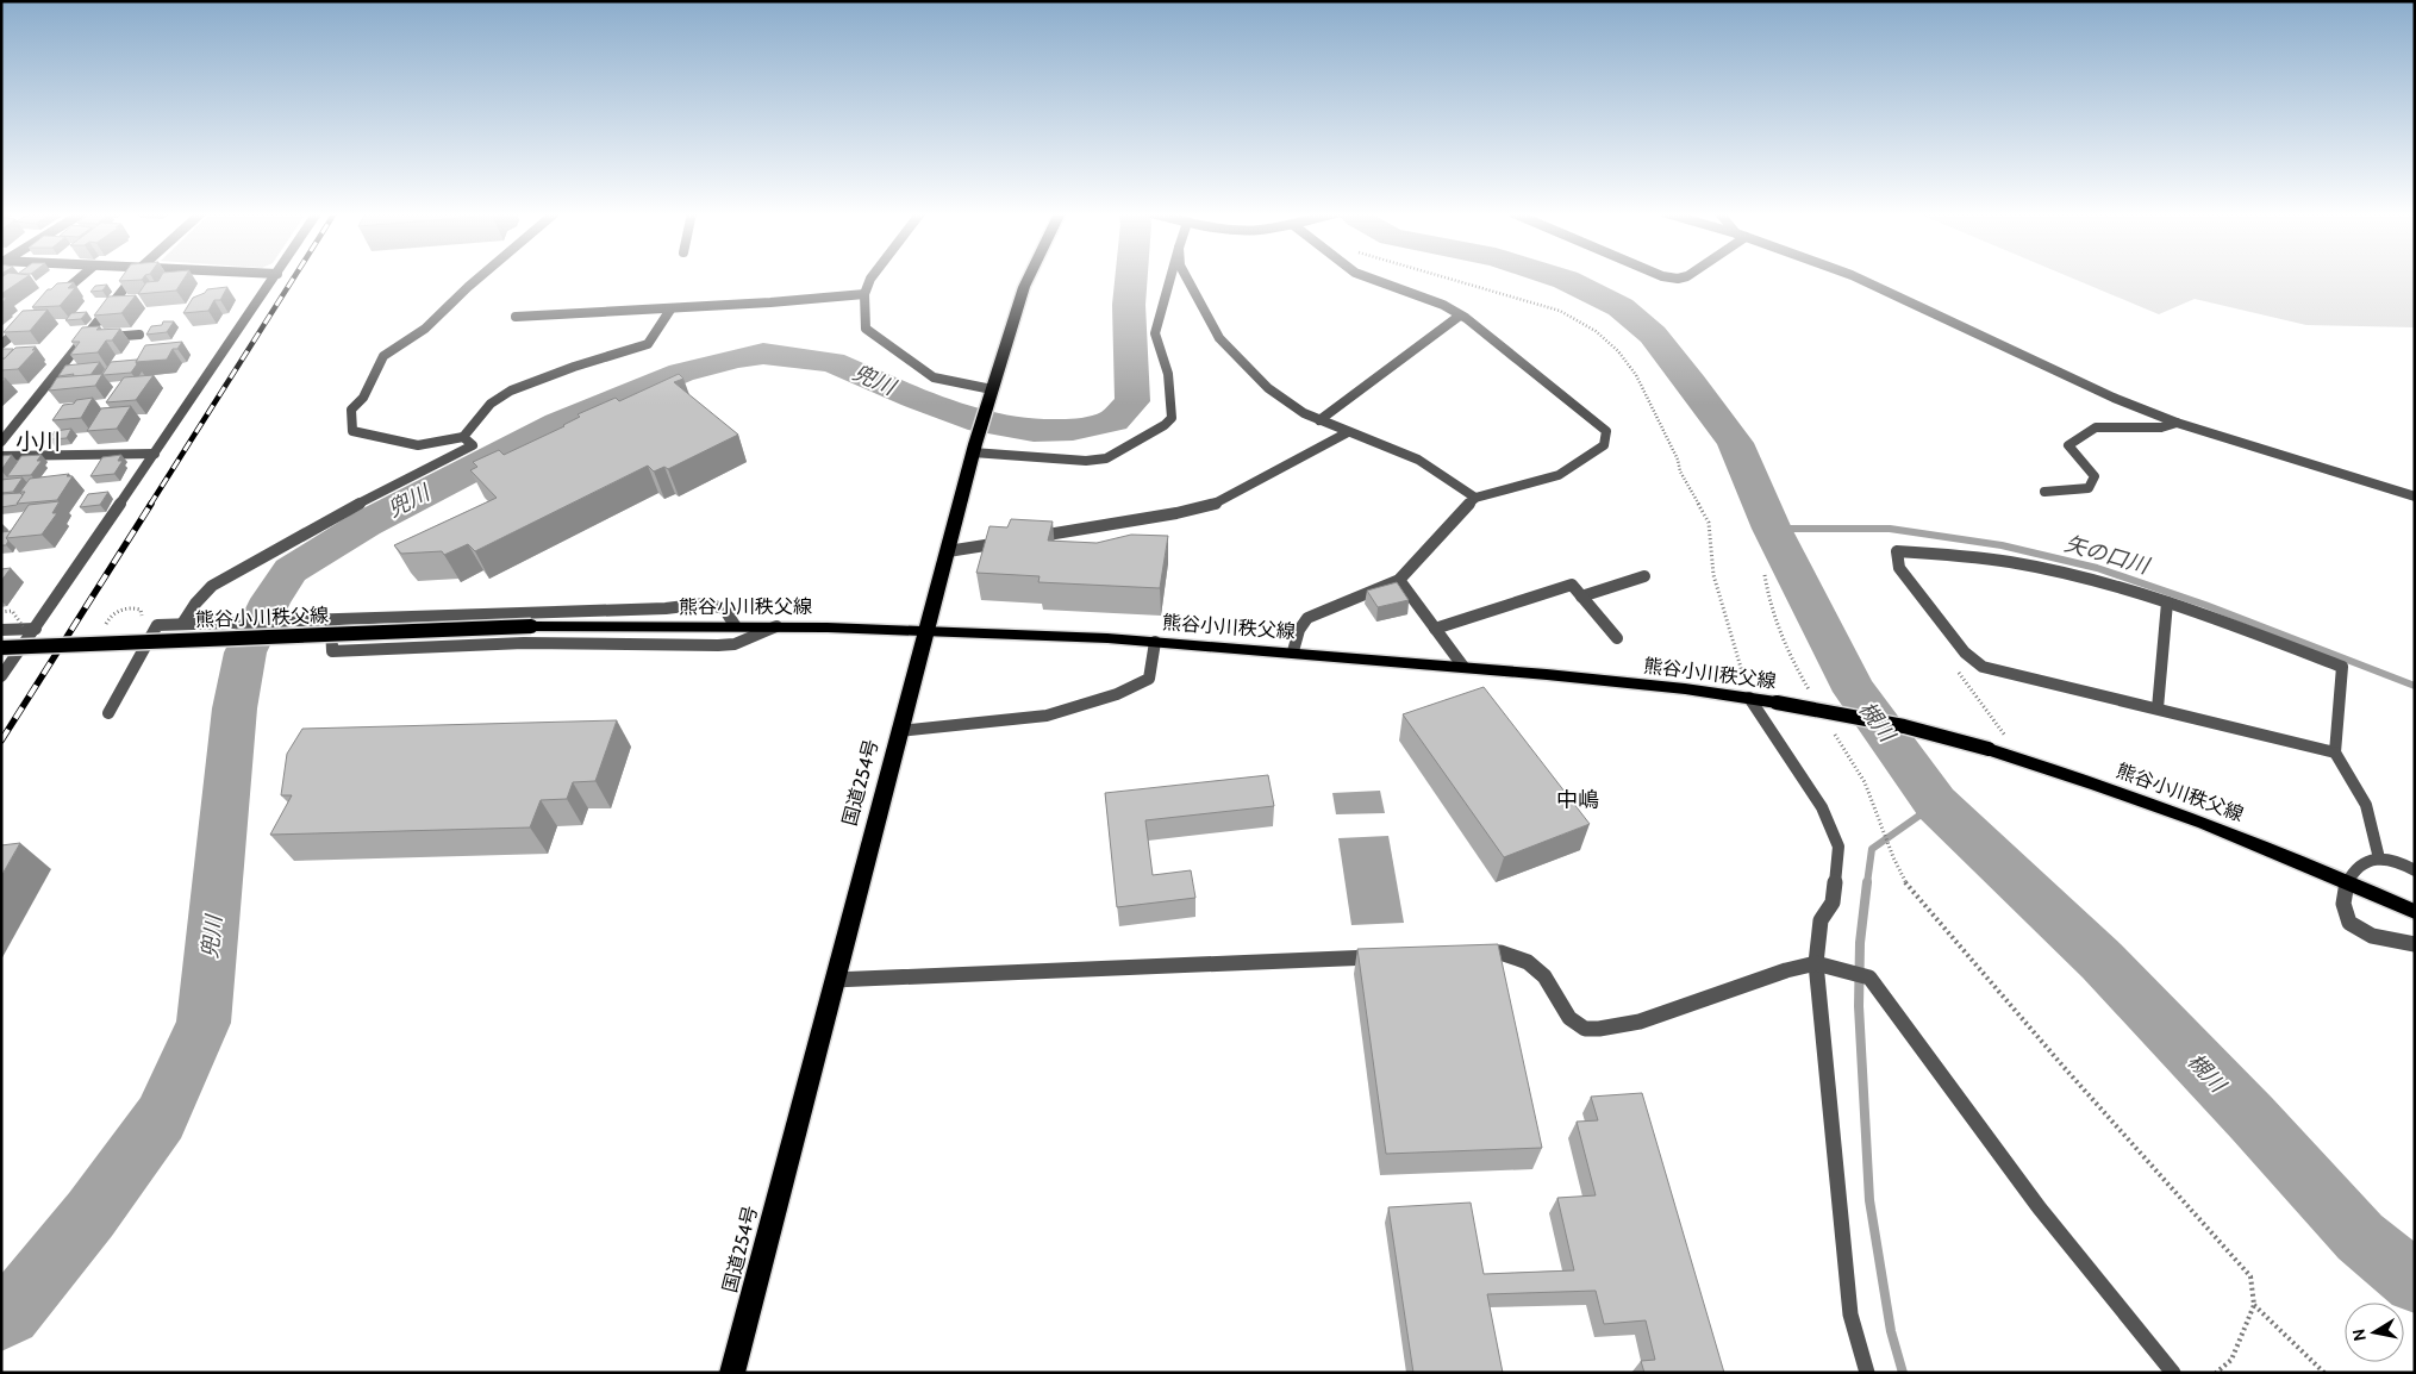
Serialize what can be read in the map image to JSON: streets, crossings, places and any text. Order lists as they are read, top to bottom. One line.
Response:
{"streets":{"highway":["国道254号"],"main road":["熊谷小川秩父線"]},"crossings":[["熊谷小川秩父線","国道254号"]],"districts":["小川","中嶋"],"water":["兜川","矢の口川","槻川"],"north":"left"}
